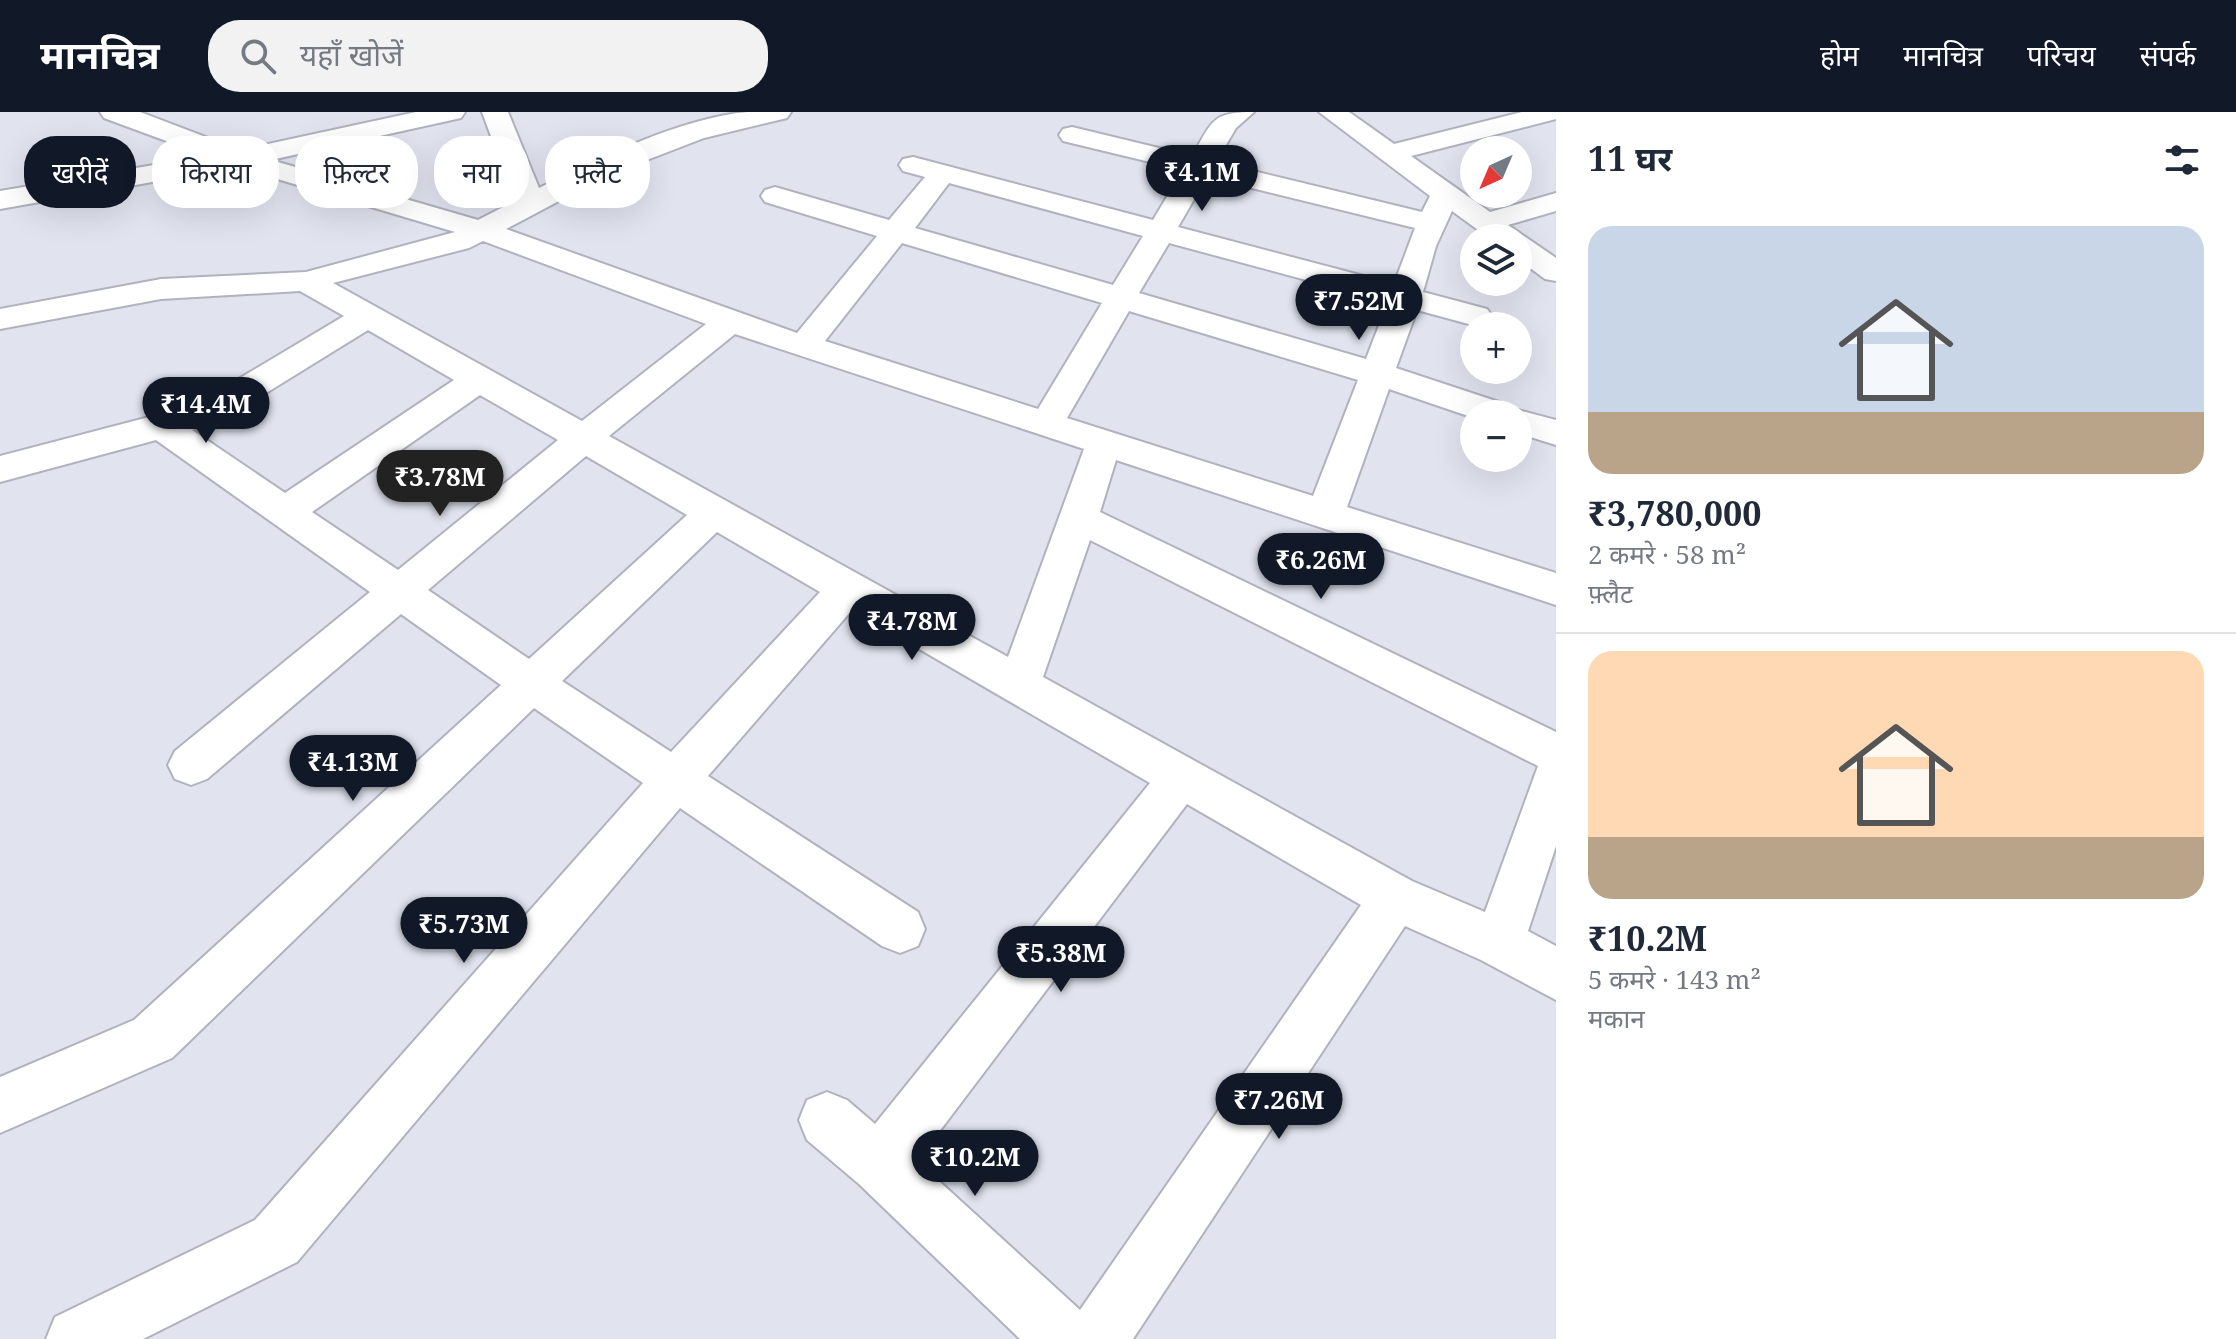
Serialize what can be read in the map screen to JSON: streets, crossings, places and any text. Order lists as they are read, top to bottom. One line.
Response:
{"north":"bottom left","page":{"header":"मानचित्र","search":"यहाँ खोजें","nav":["होम","मानचित्र","परिचय","संपर्क"],"heading":"11 घर","map_buttons":["+","−"],"chip":["खरीदें","किराया","फ़िल्टर","नया","फ़्लैट"],"price":["₹4.1M","₹7.52M","₹14.4M","₹3.78M","₹6.26M","₹4.78M","₹4.13M","₹5.73M","₹5.38M","₹7.26M","₹10.2M"],"list":[{"name":"₹3,780,000","note":"2 कमरे · 58 m² · फ़्लैट"},{"name":"₹10.2M","note":"5 कमरे · 143 m² · मकान"}]}}
